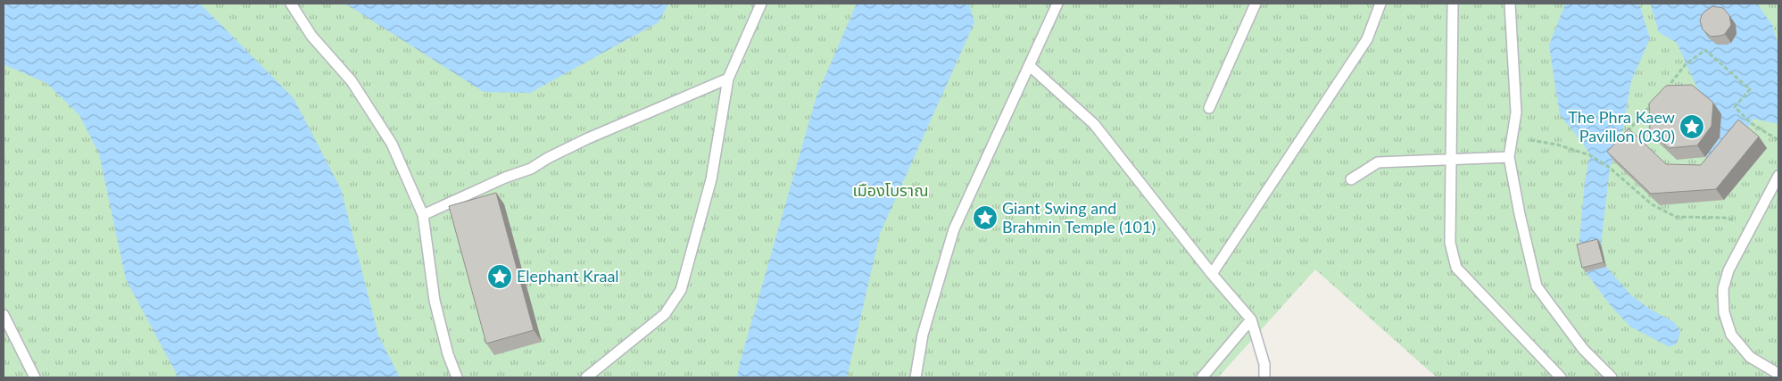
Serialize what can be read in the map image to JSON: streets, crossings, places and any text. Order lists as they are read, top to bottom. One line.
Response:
{"parks":["เมืองโบราณ"],"places":{"place":["The Phra Kaew Pavillon (030)","Giant Swing and Brahmin Temple (101)","Elephant Kraal"]}}
